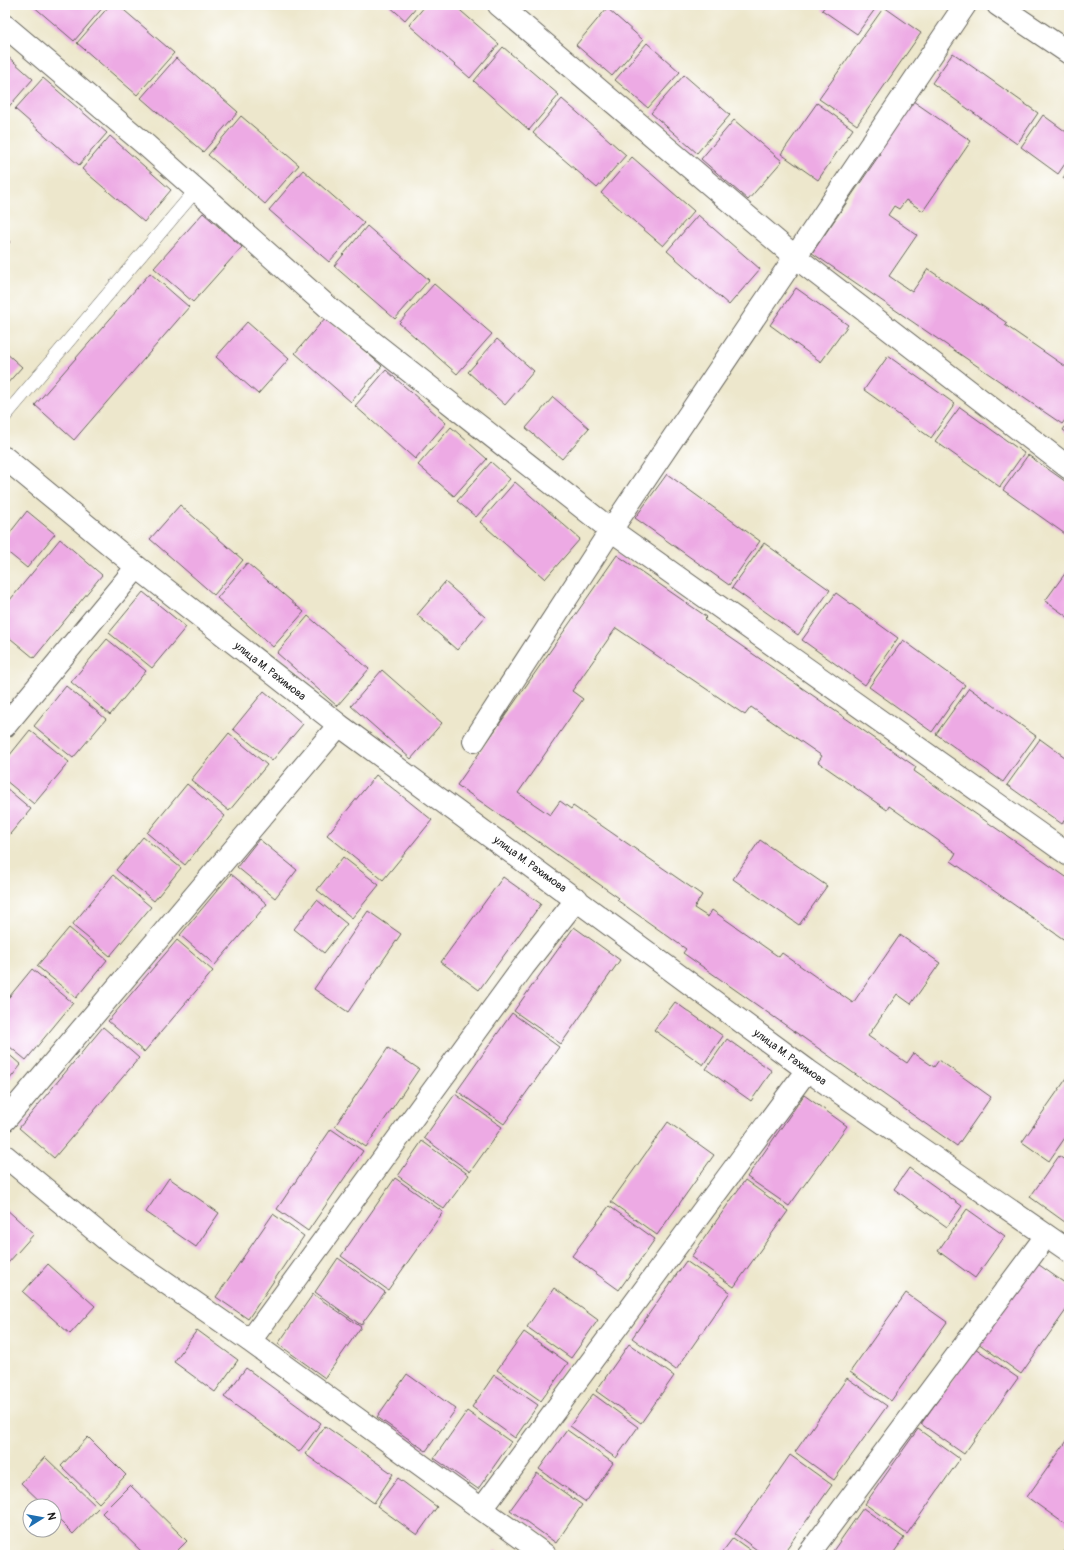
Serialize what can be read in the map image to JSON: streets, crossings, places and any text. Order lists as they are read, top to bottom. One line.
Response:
{"streets":{"street":["улица М. Рахимова"]},"north":"right"}
